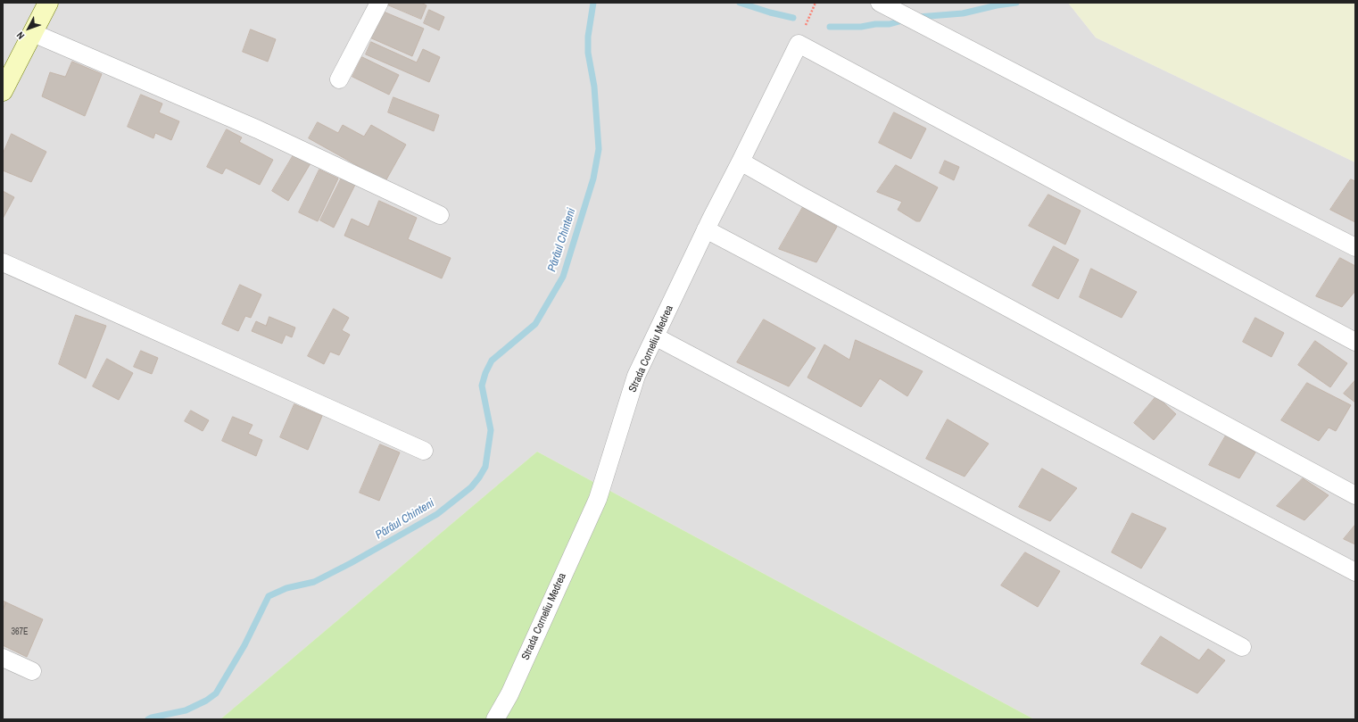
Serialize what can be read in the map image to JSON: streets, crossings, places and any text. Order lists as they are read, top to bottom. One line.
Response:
{"streets":{"street":["Strada Corneliu Medrea"]},"water":["Pârâul Chinteni"],"house_numbers":["367E"],"north":"bottom left"}
